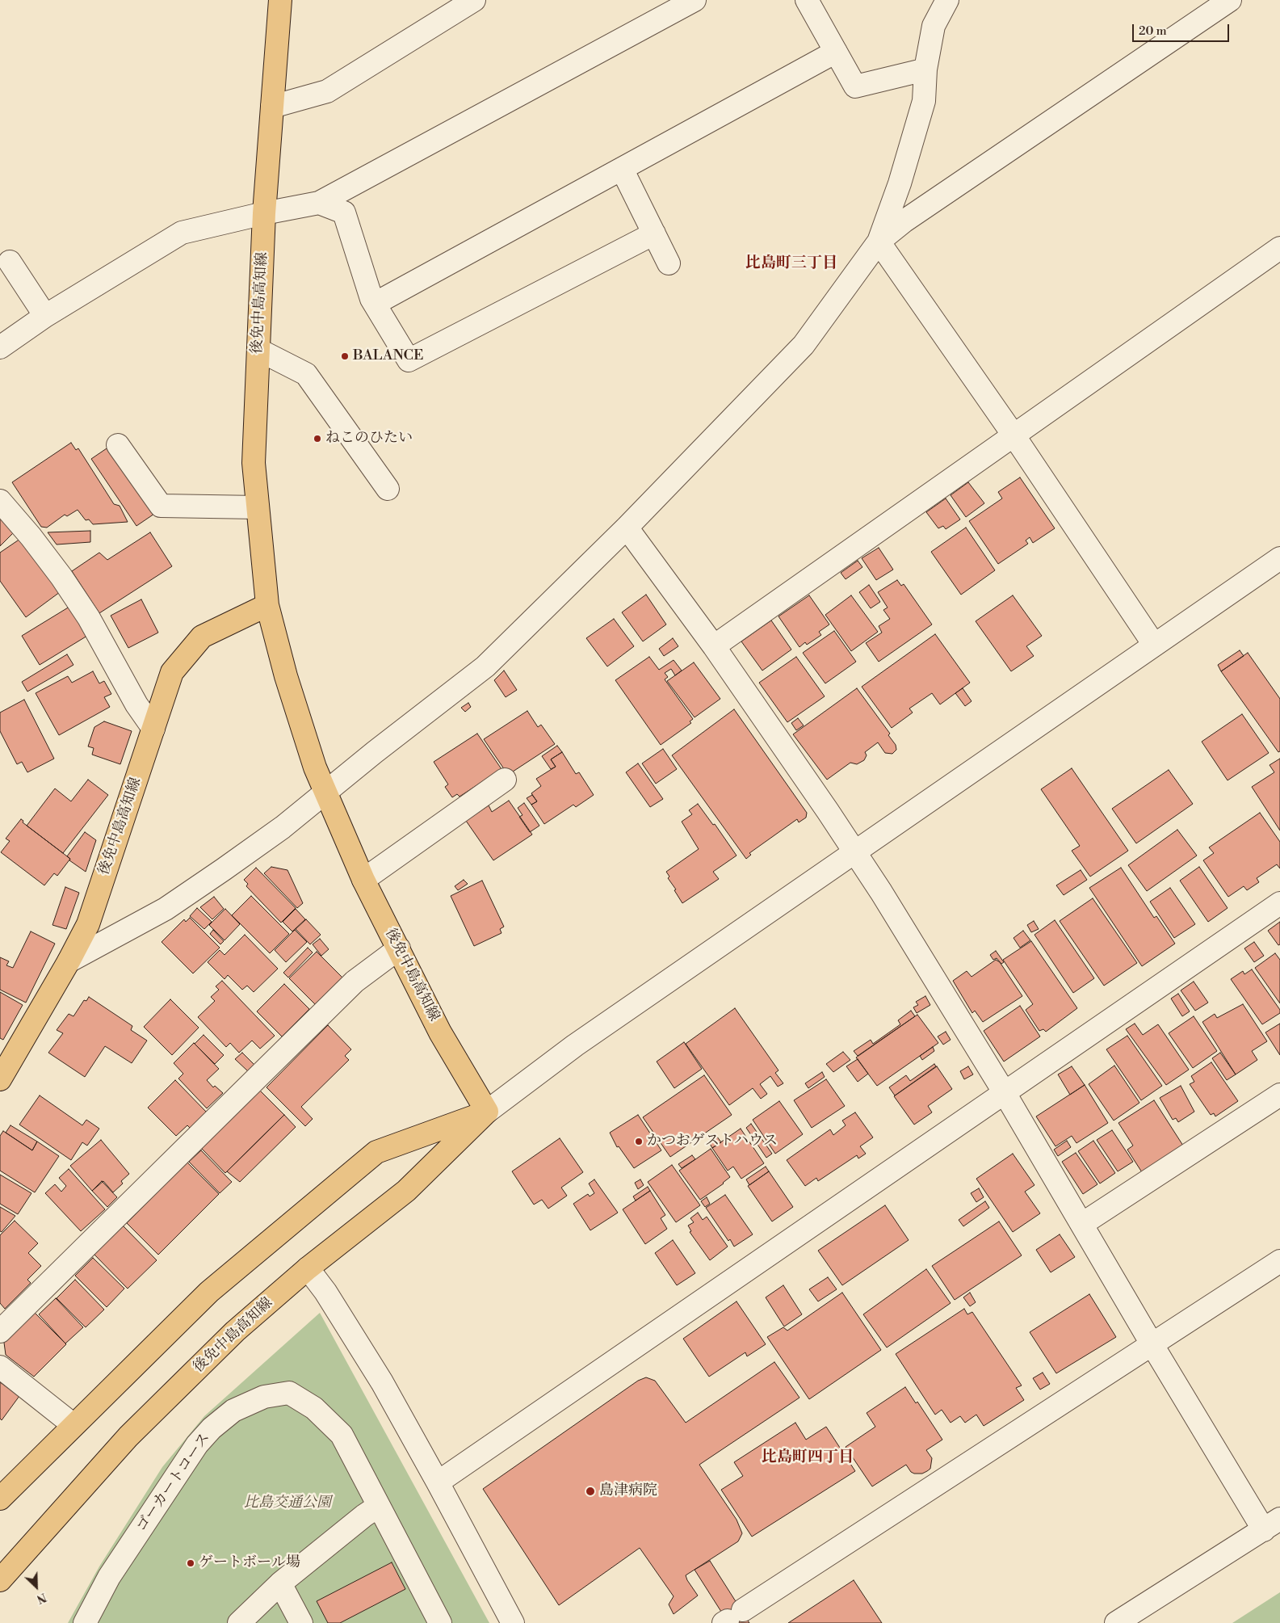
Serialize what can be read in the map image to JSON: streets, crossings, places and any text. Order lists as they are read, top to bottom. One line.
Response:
{"streets":{"main road":["後免中島高知線"],"street":["ゴーカートコース"]},"districts":["比島町三丁目","比島町四丁目"],"parks":["比島交通公園"],"places":["BALANCE","ねこのひたい","かつおゲストハウス","島津病院","ゲートボール場"],"scale_bar":"20 m","north":"bottom right"}
